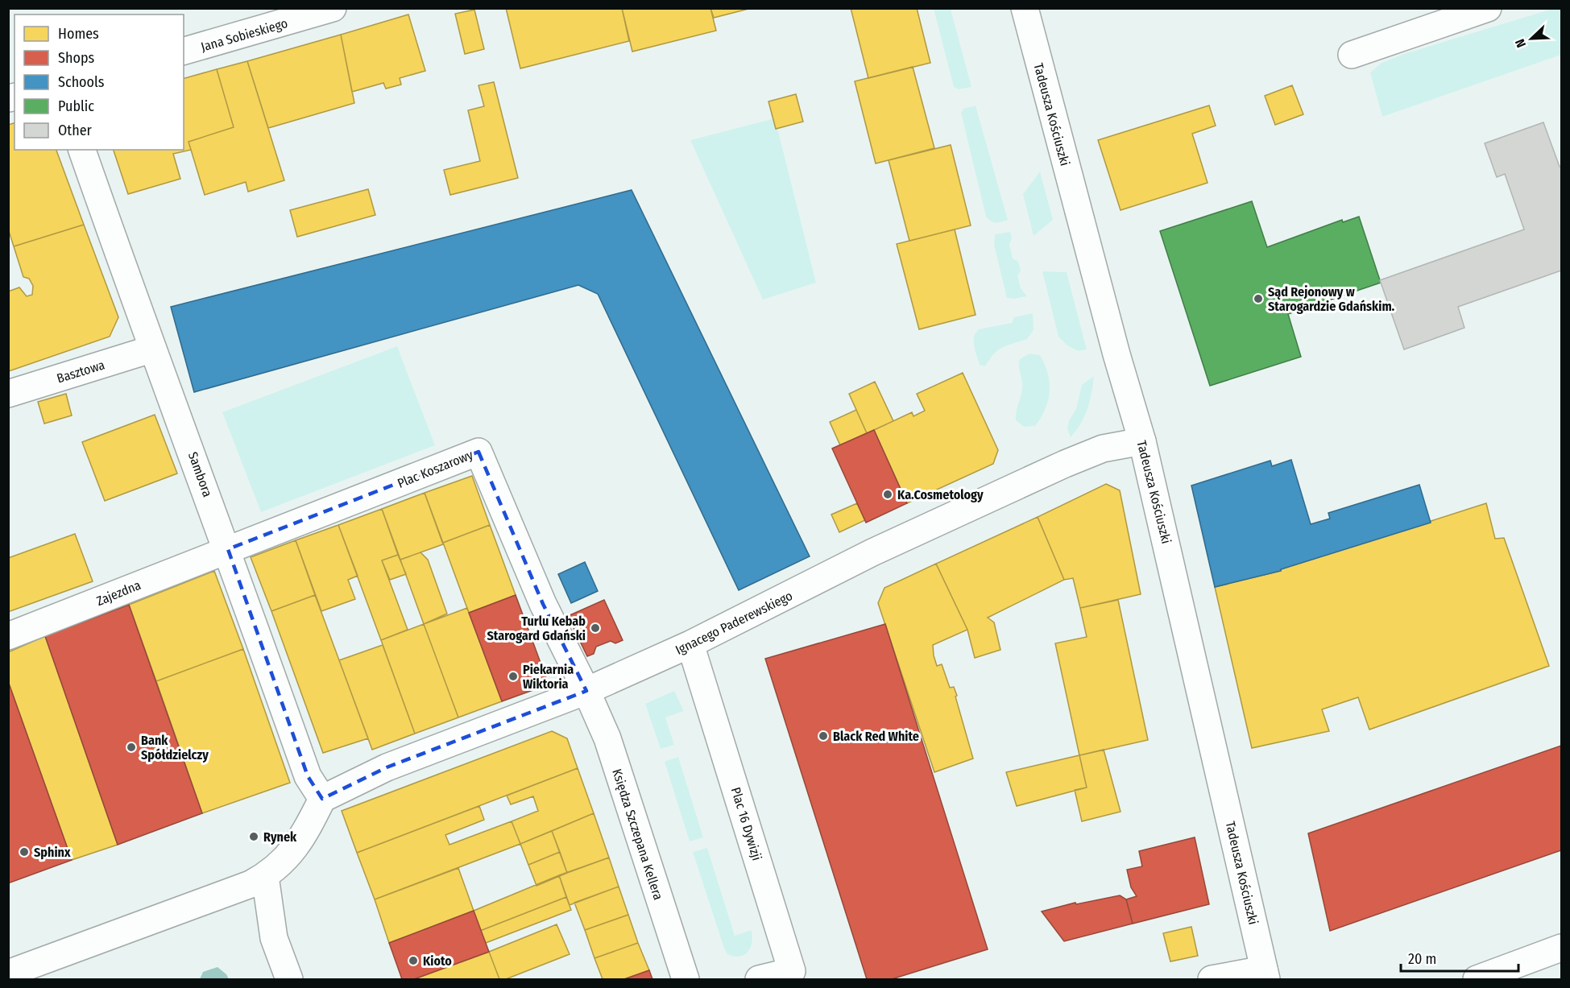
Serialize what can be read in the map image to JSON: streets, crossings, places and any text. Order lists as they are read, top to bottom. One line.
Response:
{"streets":{"street":["Jana Sobieskiego","Tadeusza Kościuszki","Basztowa","Plac Koszarowy","Sambora","Zajezdna","Ignacego Paderewskiego","Plac 16 Dywizji","Księdza Szczepana Kellera"]},"crossings":[["Tadeusza Kościuszki","Ignacego Paderewskiego"],["Basztowa","Sambora"],["Plac Koszarowy","Sambora"],["Plac Koszarowy","Zajezdna"],["Plac Koszarowy","Ignacego Paderewskiego"],["Plac Koszarowy","Księdza Szczepana Kellera"],["Sambora","Zajezdna"],["Sambora","Ignacego Paderewskiego"],["Ignacego Paderewskiego","Plac 16 Dywizji"],["Ignacego Paderewskiego","Księdza Szczepana Kellera"]],"places":["Sąd Rejonowy w Starogardzie Gdańskim.","Ka.Cosmetology","Turlu Kebab Starogard Gdański","Piekarnia Wiktoria","Black Red White","Bank Spółdzielczy","Rynek","Sphinx","Kioto"],"legend":["Homes","Shops","Schools","Public","Other"],"scale_bar":"20 m","north":"bottom left"}
